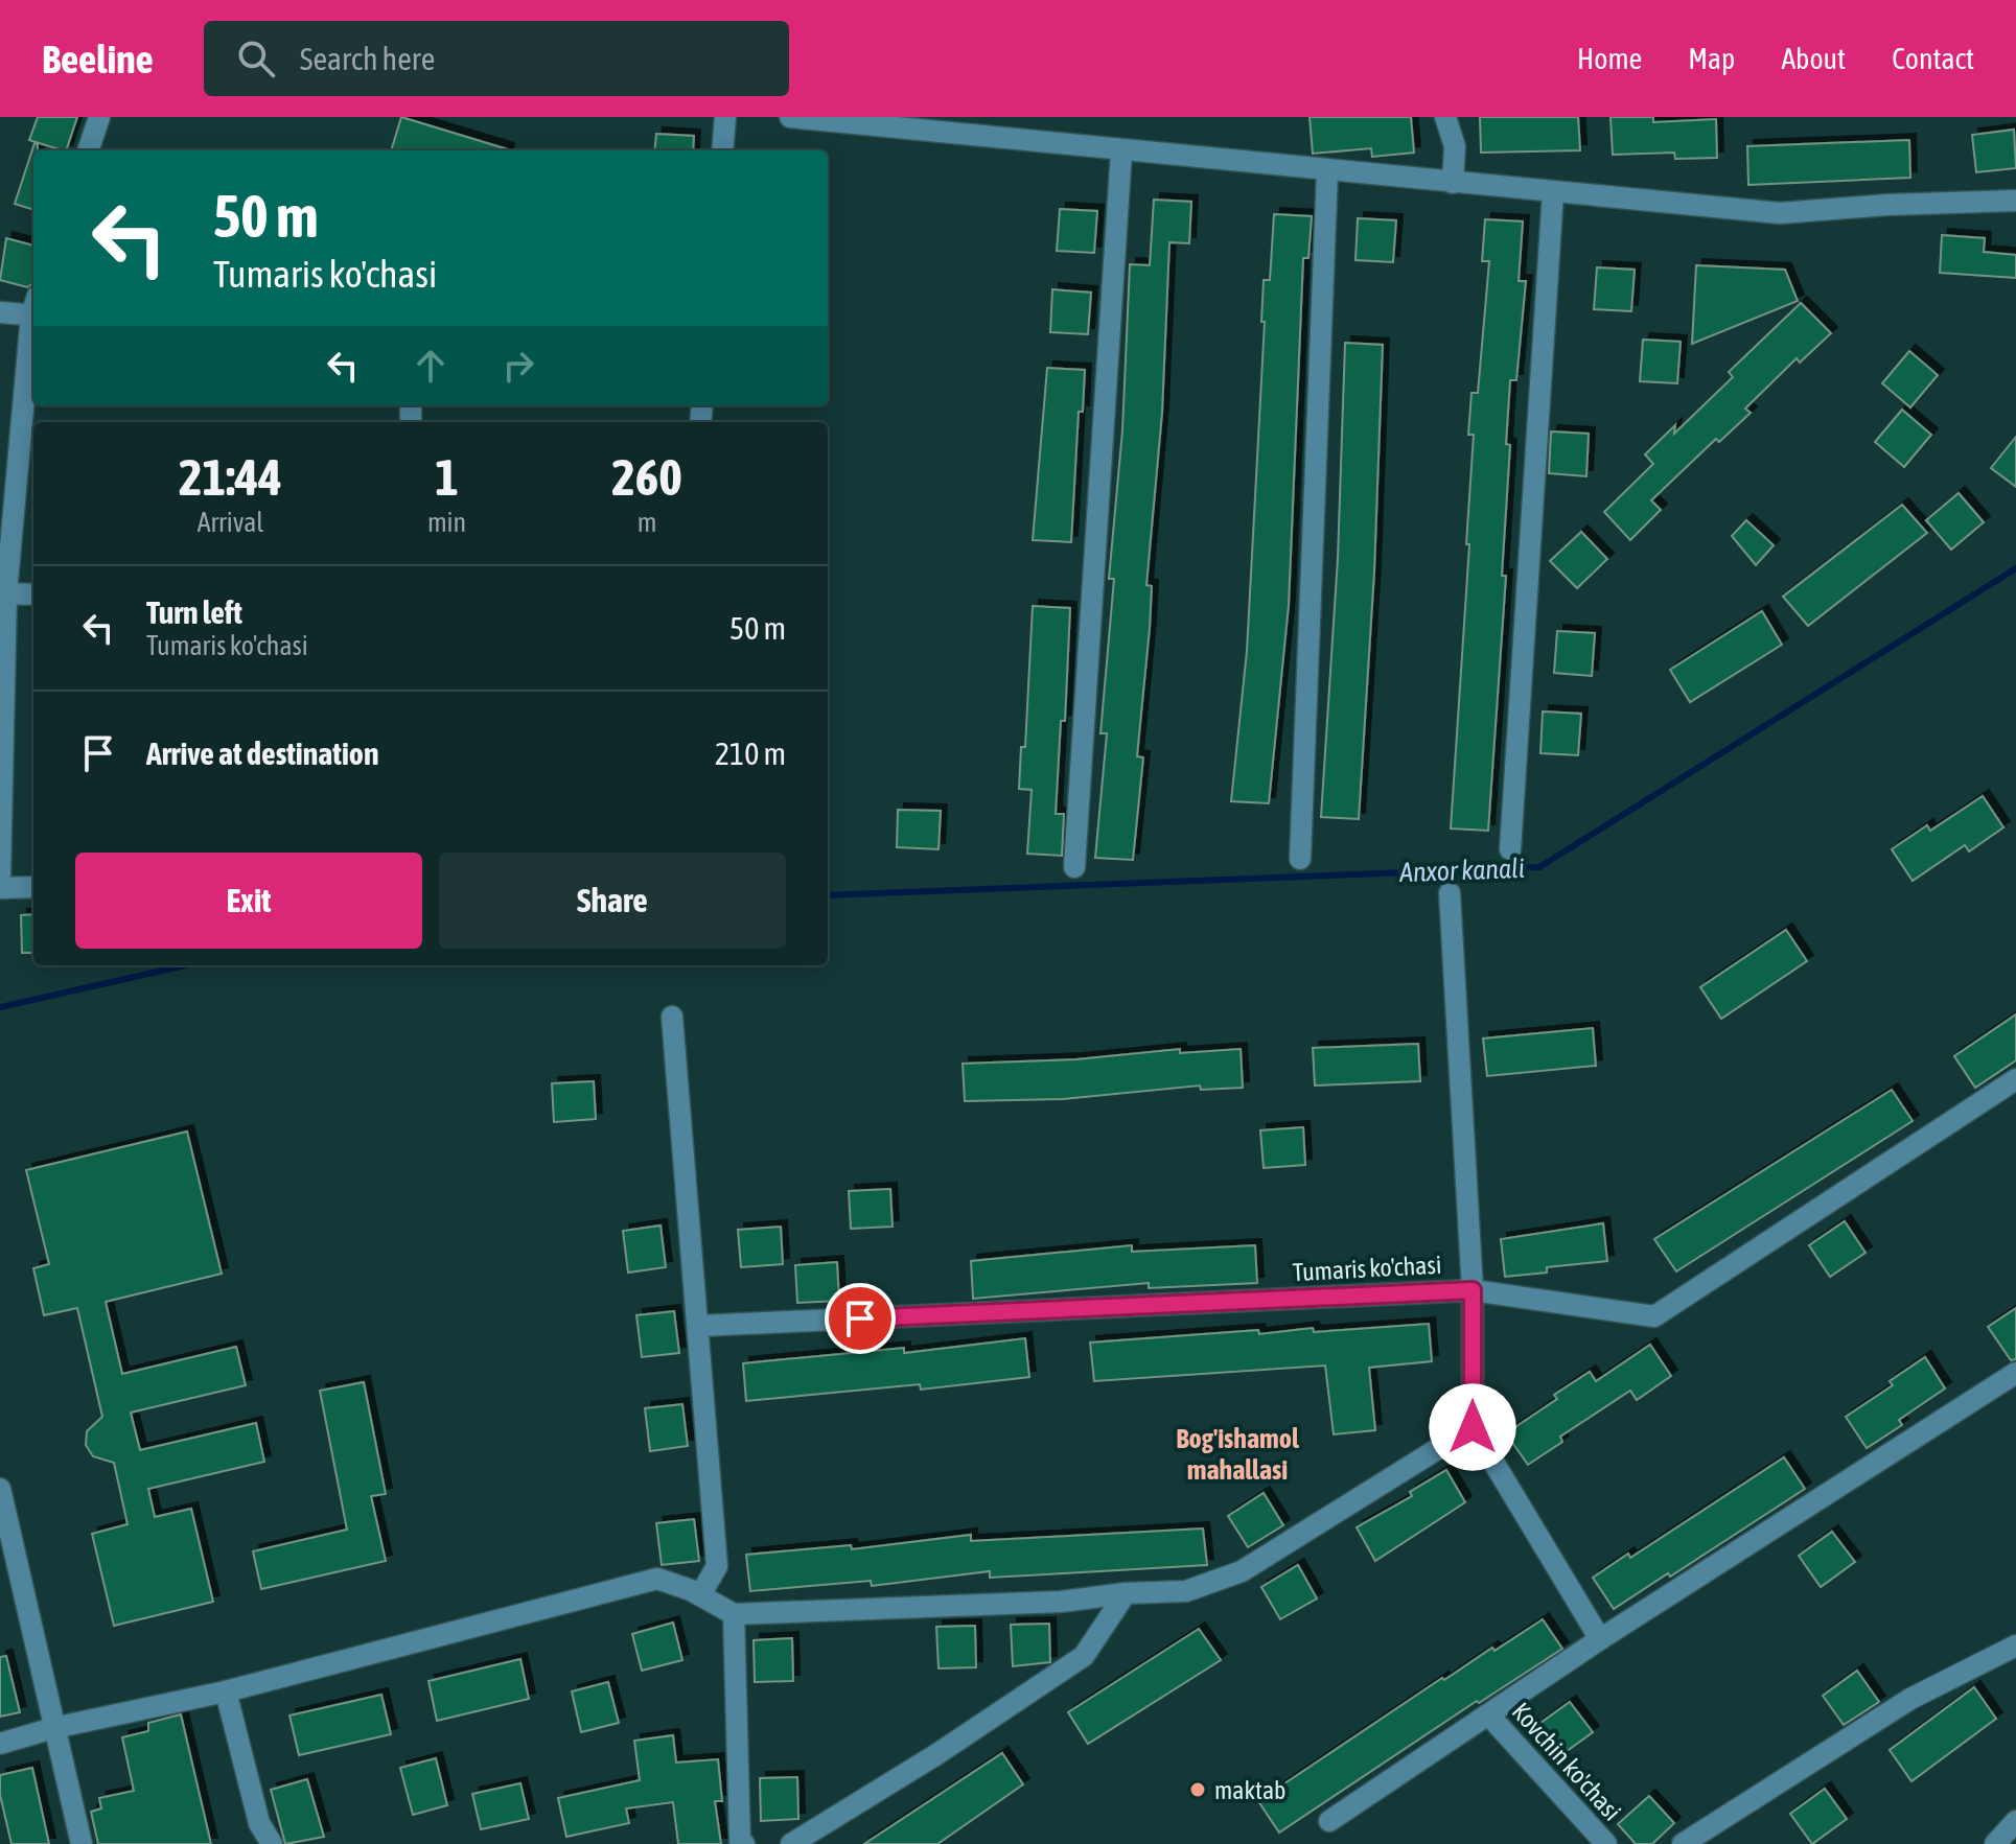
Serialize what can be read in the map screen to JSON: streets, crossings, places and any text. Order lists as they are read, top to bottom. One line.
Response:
{"streets":{"street":["Tumaris ko'chasi","Kovchin ko'chasi"]},"districts":["Bog'ishamol mahallasi"],"water":["Anxor kanali"],"places":["maktab"],"page":{"header":"Beeline","search":"Search here","nav":["Home","Map","About","Contact"],"turn":["50 m","Tumaris ko'chasi"],"eta":["21:44","Arrival","1","min","260","m"],"list":[{"name":"Turn left","note":"Tumaris ko'chasi","value":"50 m"},{"name":"Arrive at destination","value":"210 m"}],"buttons":["Exit","Share"]}}
